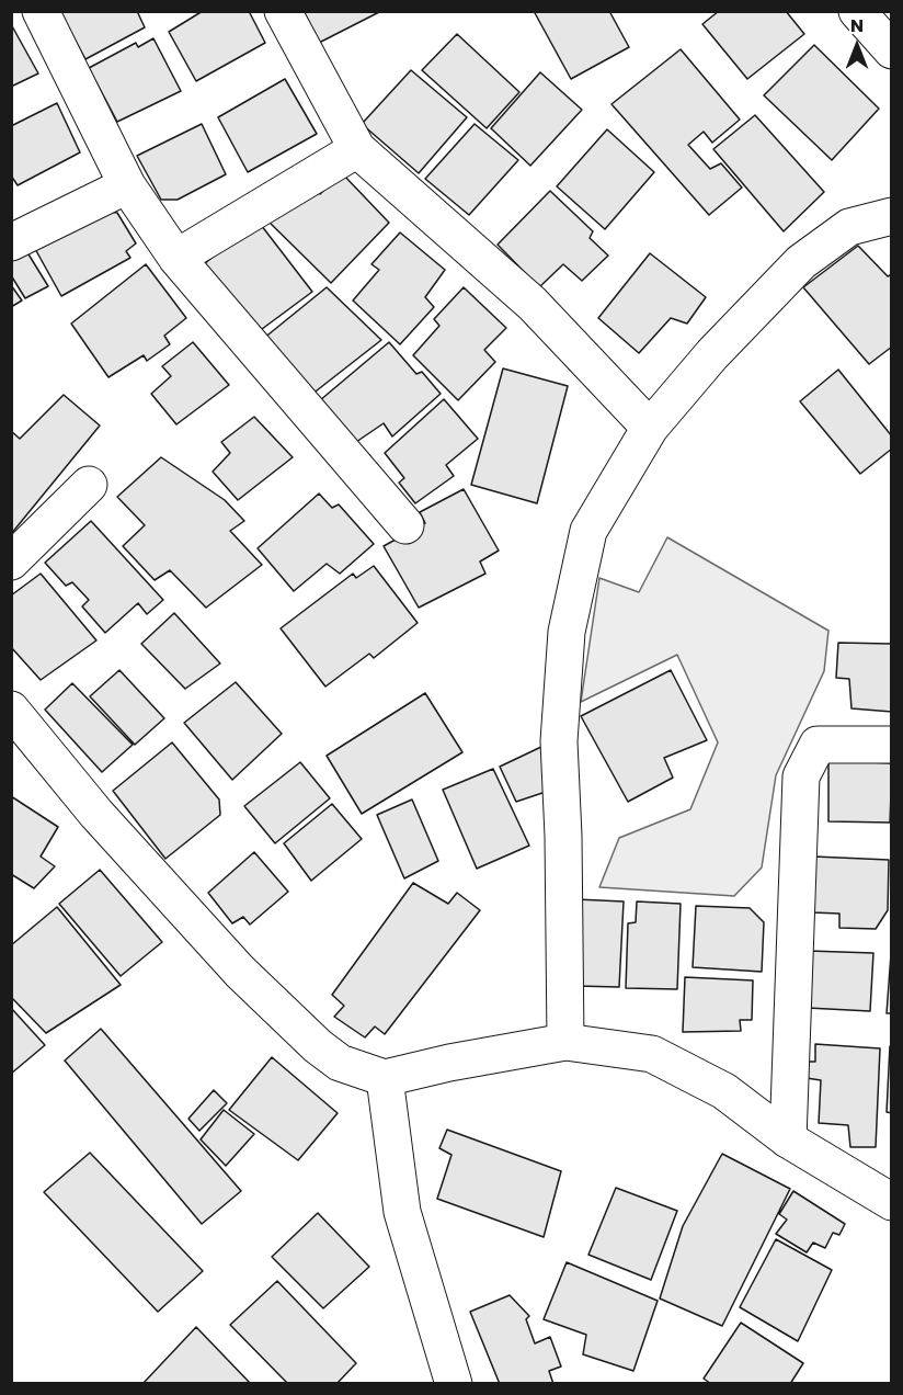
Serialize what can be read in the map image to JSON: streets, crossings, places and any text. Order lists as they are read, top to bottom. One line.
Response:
{"north":"top"}
